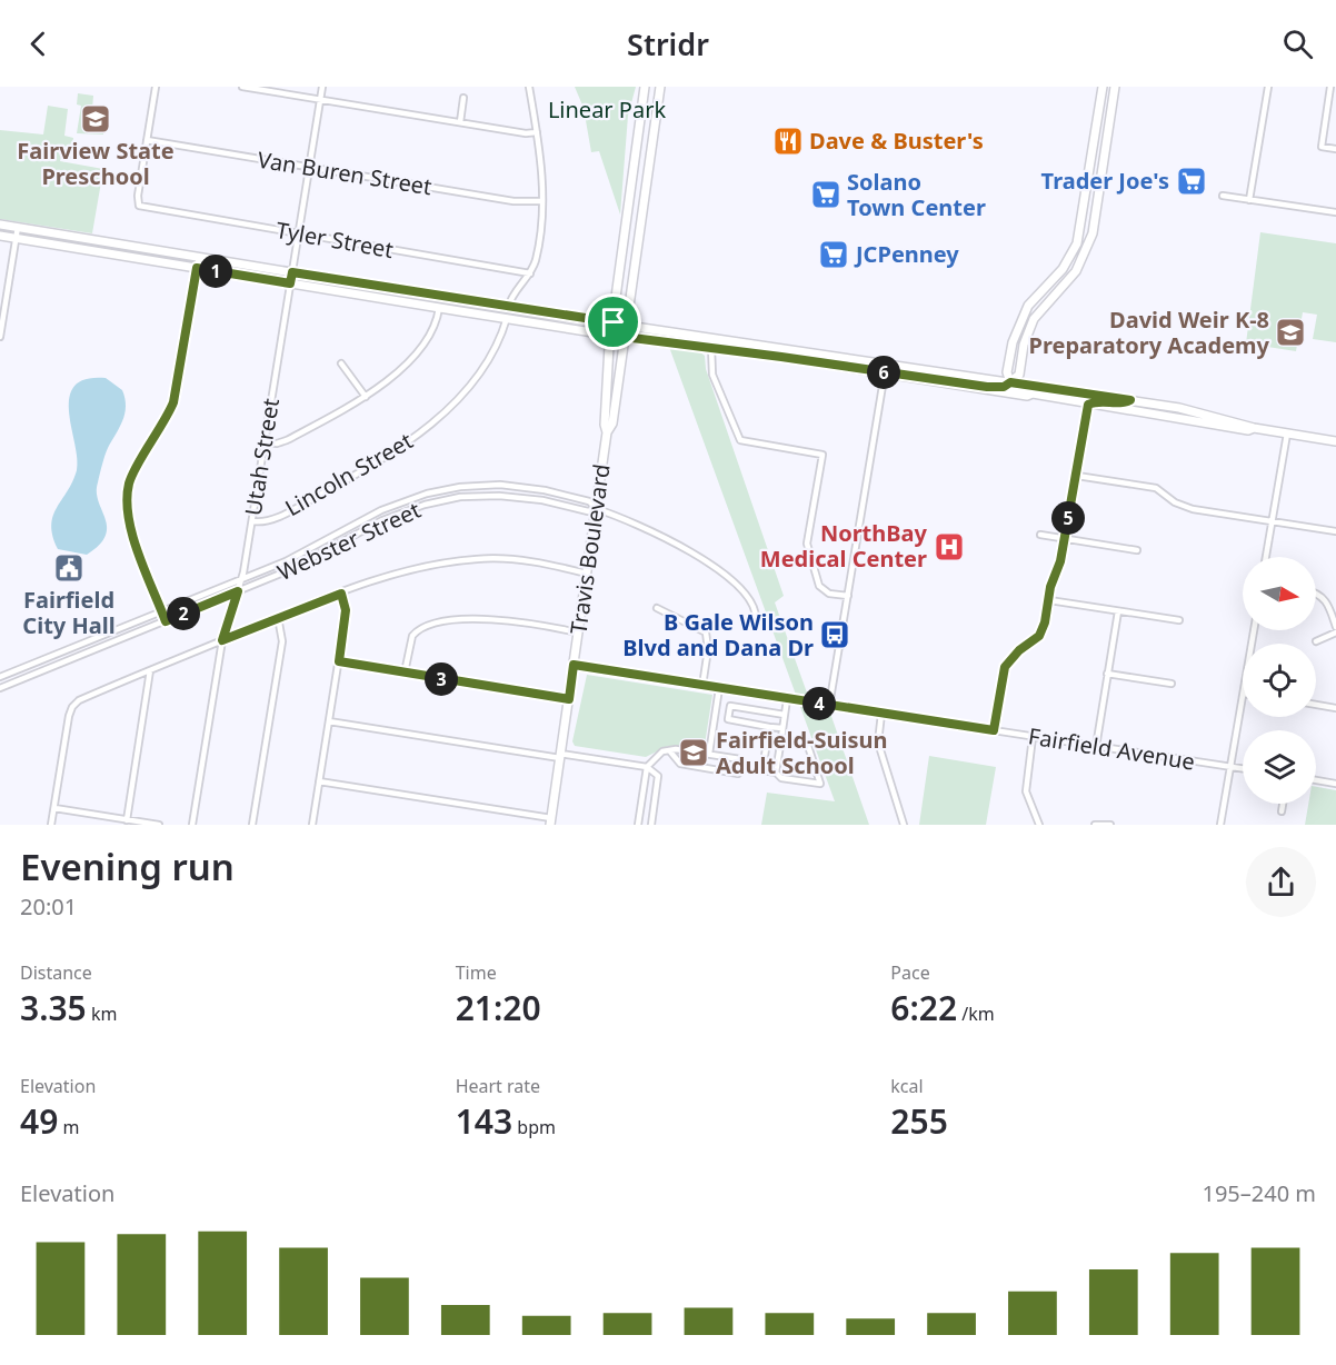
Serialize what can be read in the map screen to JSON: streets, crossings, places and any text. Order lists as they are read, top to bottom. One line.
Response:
{"streets":{"main road":["Travis Boulevard"],"street":["Van Buren Street","Tyler Street","Utah Street","Lincoln Street","Webster Street","Fairfield Avenue"]},"crossings":[["Van Buren Street","Tyler Street"],["Van Buren Street","Utah Street"],["Tyler Street","Utah Street"],["Utah Street","Lincoln Street"],["Utah Street","Webster Street"],["Webster Street","Travis Boulevard"],["Travis Boulevard","Fairfield Avenue"]],"parks":["Linear Park"],"places":{"school or university":["Fairview State Preschool","David Weir K-8 Preparatory Academy","Fairfield-Suisun Adult School"],"restaurant":["Dave & Buster's"],"supermarket":["Trader Joe's","Solano Town Center","JCPenney"],"hospital":["NorthBay Medical Center"],"public building":["Fairfield City Hall"],"bus stop":["B Gale Wilson Blvd and Dana Dr"]},"north":"right","page":{"header":"Stridr","pins":["1","6","5","2","3","4"],"heading":["Evening run","20:01"],"stats":[["Distance","3.35 km"],["Time","21:20"],["Pace","6:22 /km"],["Elevation","49 m"],["Heart rate","143 bpm"],["kcal","255"]],"chart":["Elevation","195–240 m"]}}
